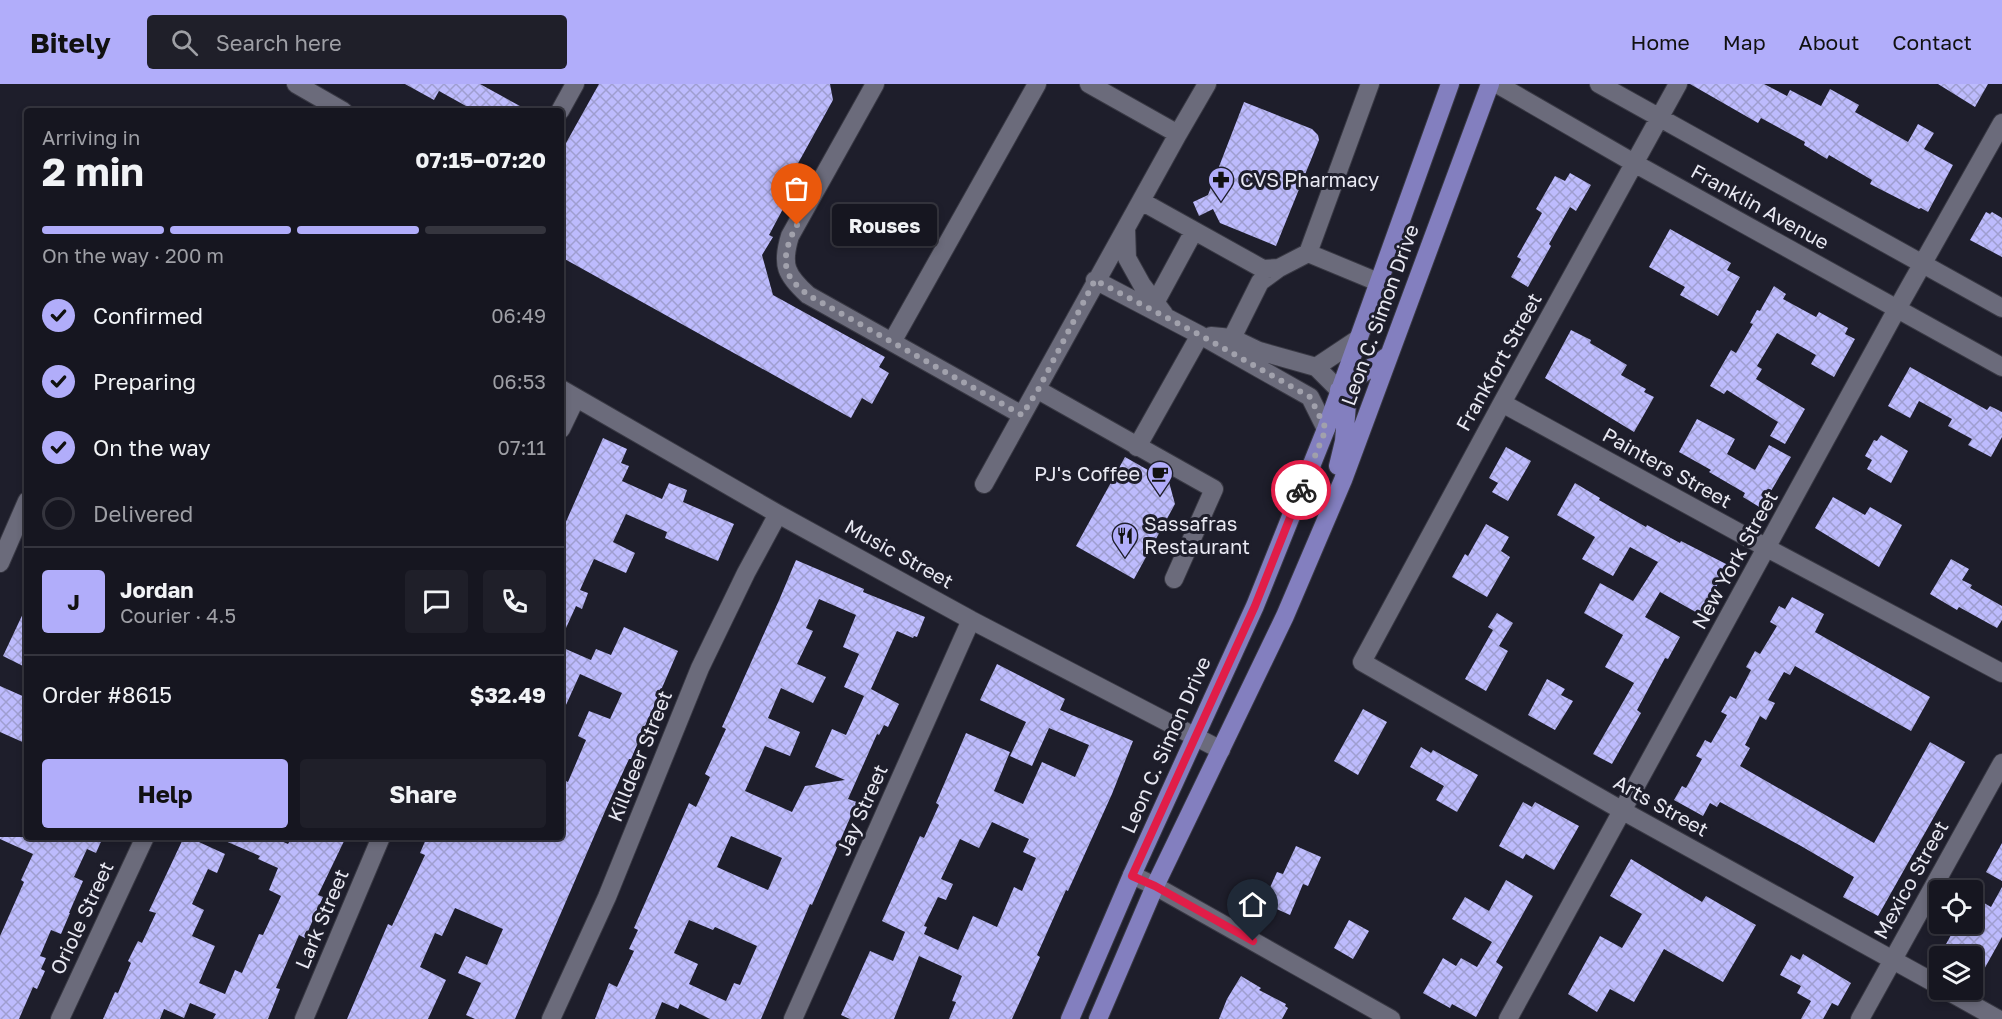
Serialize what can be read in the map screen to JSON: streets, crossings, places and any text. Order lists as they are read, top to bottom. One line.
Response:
{"streets":{"main road":["Leon C. Simon Drive"],"street":["Franklin Avenue","Frankfort Street","Painters Street","Music Street","New York Street","Killdeer Street","Arts Street","Jay Street","Mexico Street","Oriole Street","Lark Street"]},"crossings":[["Franklin Avenue","Frankfort Street"],["Franklin Avenue","New York Street"],["Leon C. Simon Drive","Music Street"],["Frankfort Street","Painters Street"],["Frankfort Street","Arts Street"],["Painters Street","New York Street"],["Music Street","Killdeer Street"],["Music Street","Jay Street"],["New York Street","Arts Street"],["Arts Street","Mexico Street"]],"places":{"pharmacy":["CVS Pharmacy"],"other":["Rouses"],"cafe":["PJ's Coffee"],"restaurant":["Sassafras Restaurant"]},"page":{"header":"Bitely","search":"Search here","nav":["Home","Map","About","Contact"],"heading":["2 min","Arriving in","07:15–07:20"],"panel":["Jordan","Courier · 4.5","Order #8615","$32.49"],"bubble":"Rouses","bar":"On the way · 200 m","list":[["Confirmed","06:49"],["Preparing","06:53"],["On the way","07:11"],"Delivered"],"round":"J","buttons":["Help","Share"]}}
